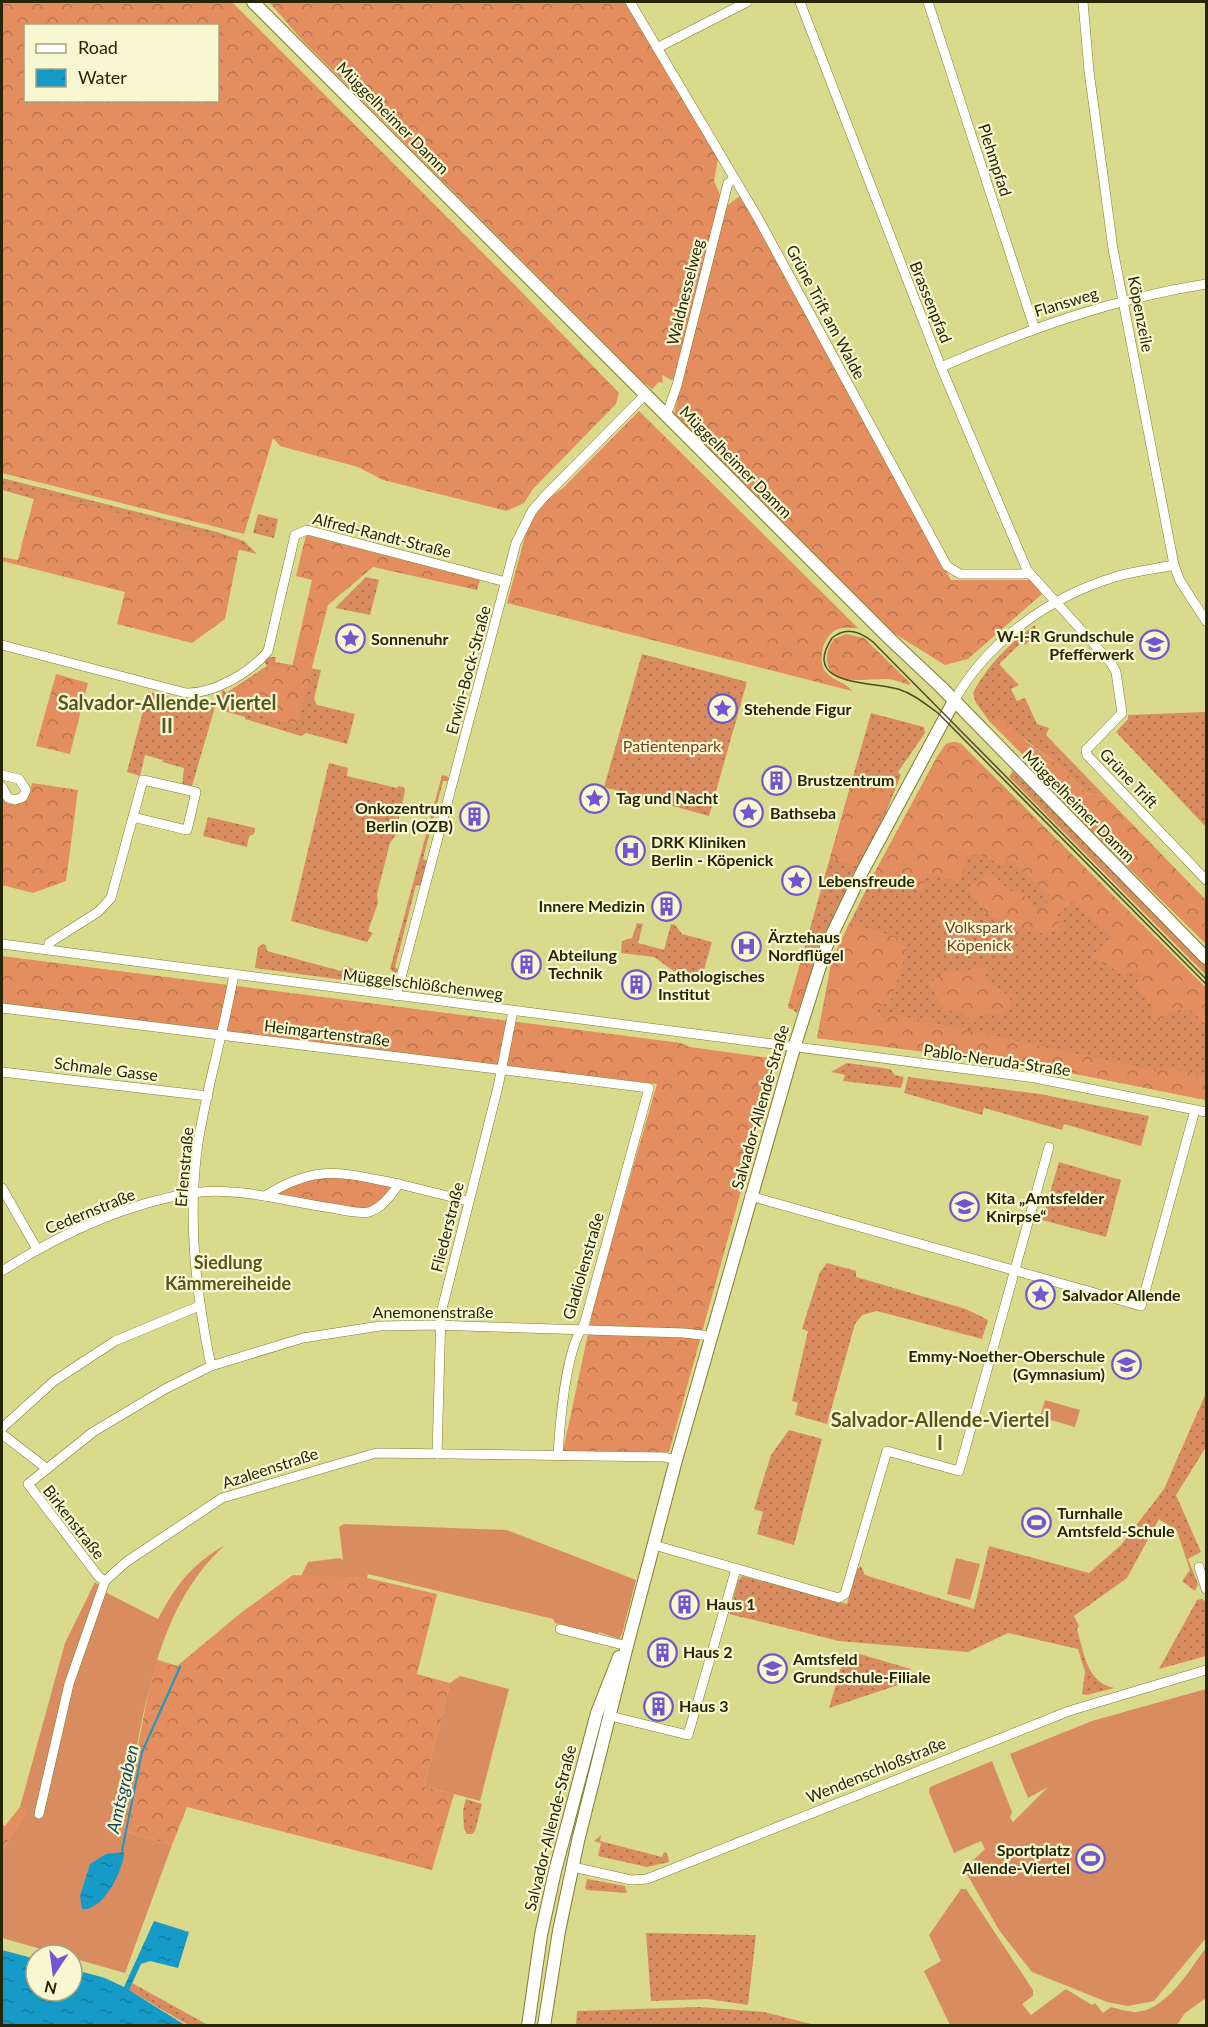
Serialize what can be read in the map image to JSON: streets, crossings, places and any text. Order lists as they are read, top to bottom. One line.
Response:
{"streets":{"main road":["Müggelheimer Damm","Salvador-Allende-Straße","Wendenschloßstraße"],"street":["Plehmpfad","Waldnesselweg","Brassenpfad","Flansweg","Grüne Trift am Walde","Köpenzeile","Alfred-Randt-Straße","Erwin-Bock-Straße","Grüne Trift","Müggelschlößchenweg","Heimgartenstraße","Pablo-Neruda-Straße","Schmale Gasse","Erlenstraße","Cedernstraße","Fliederstraße","Gladiolenstraße","Anemonenstraße","Azaleenstraße","Birkenstraße"]},"crossings":[["Müggelheimer Damm","Waldnesselweg"],["Müggelheimer Damm","Erwin-Bock-Straße"],["Müggelheimer Damm","Salvador-Allende-Straße"],["Plehmpfad","Flansweg"],["Waldnesselweg","Grüne Trift am Walde"],["Brassenpfad","Flansweg"],["Brassenpfad","Grüne Trift am Walde"],["Brassenpfad","Grüne Trift"],["Flansweg","Köpenzeile"],["Alfred-Randt-Straße","Erwin-Bock-Straße"],["Erwin-Bock-Straße","Müggelschlößchenweg"],["Müggelschlößchenweg","Pablo-Neruda-Straße"],["Müggelschlößchenweg","Salvador-Allende-Straße"],["Müggelschlößchenweg","Erlenstraße"],["Müggelschlößchenweg","Fliederstraße"],["Heimgartenstraße","Erlenstraße"],["Heimgartenstraße","Fliederstraße"],["Heimgartenstraße","Gladiolenstraße"],["Pablo-Neruda-Straße","Salvador-Allende-Straße"],["Schmale Gasse","Erlenstraße"],["Salvador-Allende-Straße","Anemonenstraße"],["Salvador-Allende-Straße","Azaleenstraße"],["Salvador-Allende-Straße","Wendenschloßstraße"],["Erlenstraße","Cedernstraße"],["Erlenstraße","Anemonenstraße"],["Fliederstraße","Anemonenstraße"],["Fliederstraße","Azaleenstraße"],["Gladiolenstraße","Anemonenstraße"],["Gladiolenstraße","Azaleenstraße"],["Anemonenstraße","Birkenstraße"],["Azaleenstraße","Birkenstraße"]],"districts":["Salvador-Allende-Viertel II","Siedlung Kämmereiheide","Salvador-Allende-Viertel I"],"water":["Amtsgraben"],"parks":["Patientenpark","Volkspark Köpenick"],"places":{"place":["Sonnenuhr","Stehende Figur","Tag und Nacht","Bathseba","Lebensfreude","Salvador Allende"],"school or university":["W-I-R Grundschule Pfefferwerk","Kita „Amtsfelder Knirpse“","Emmy-Noether-Oberschule (Gymnasium)","Amtsfeld Grundschule-Filiale"],"building":["Brustzentrum","Onkozentrum Berlin (OZB)","Innere Medizin","Abteilung Technik","Pathologisches Institut","Haus 1","Haus 2","Haus 3"],"hospital":["DRK Kliniken Berlin - Köpenick","Ärztehaus Nordflügel"],"sports":["Turnhalle Amtsfeld-Schule","Sportplatz Allende-Viertel"]},"legend":["Road","Water"],"north":"bottom"}
